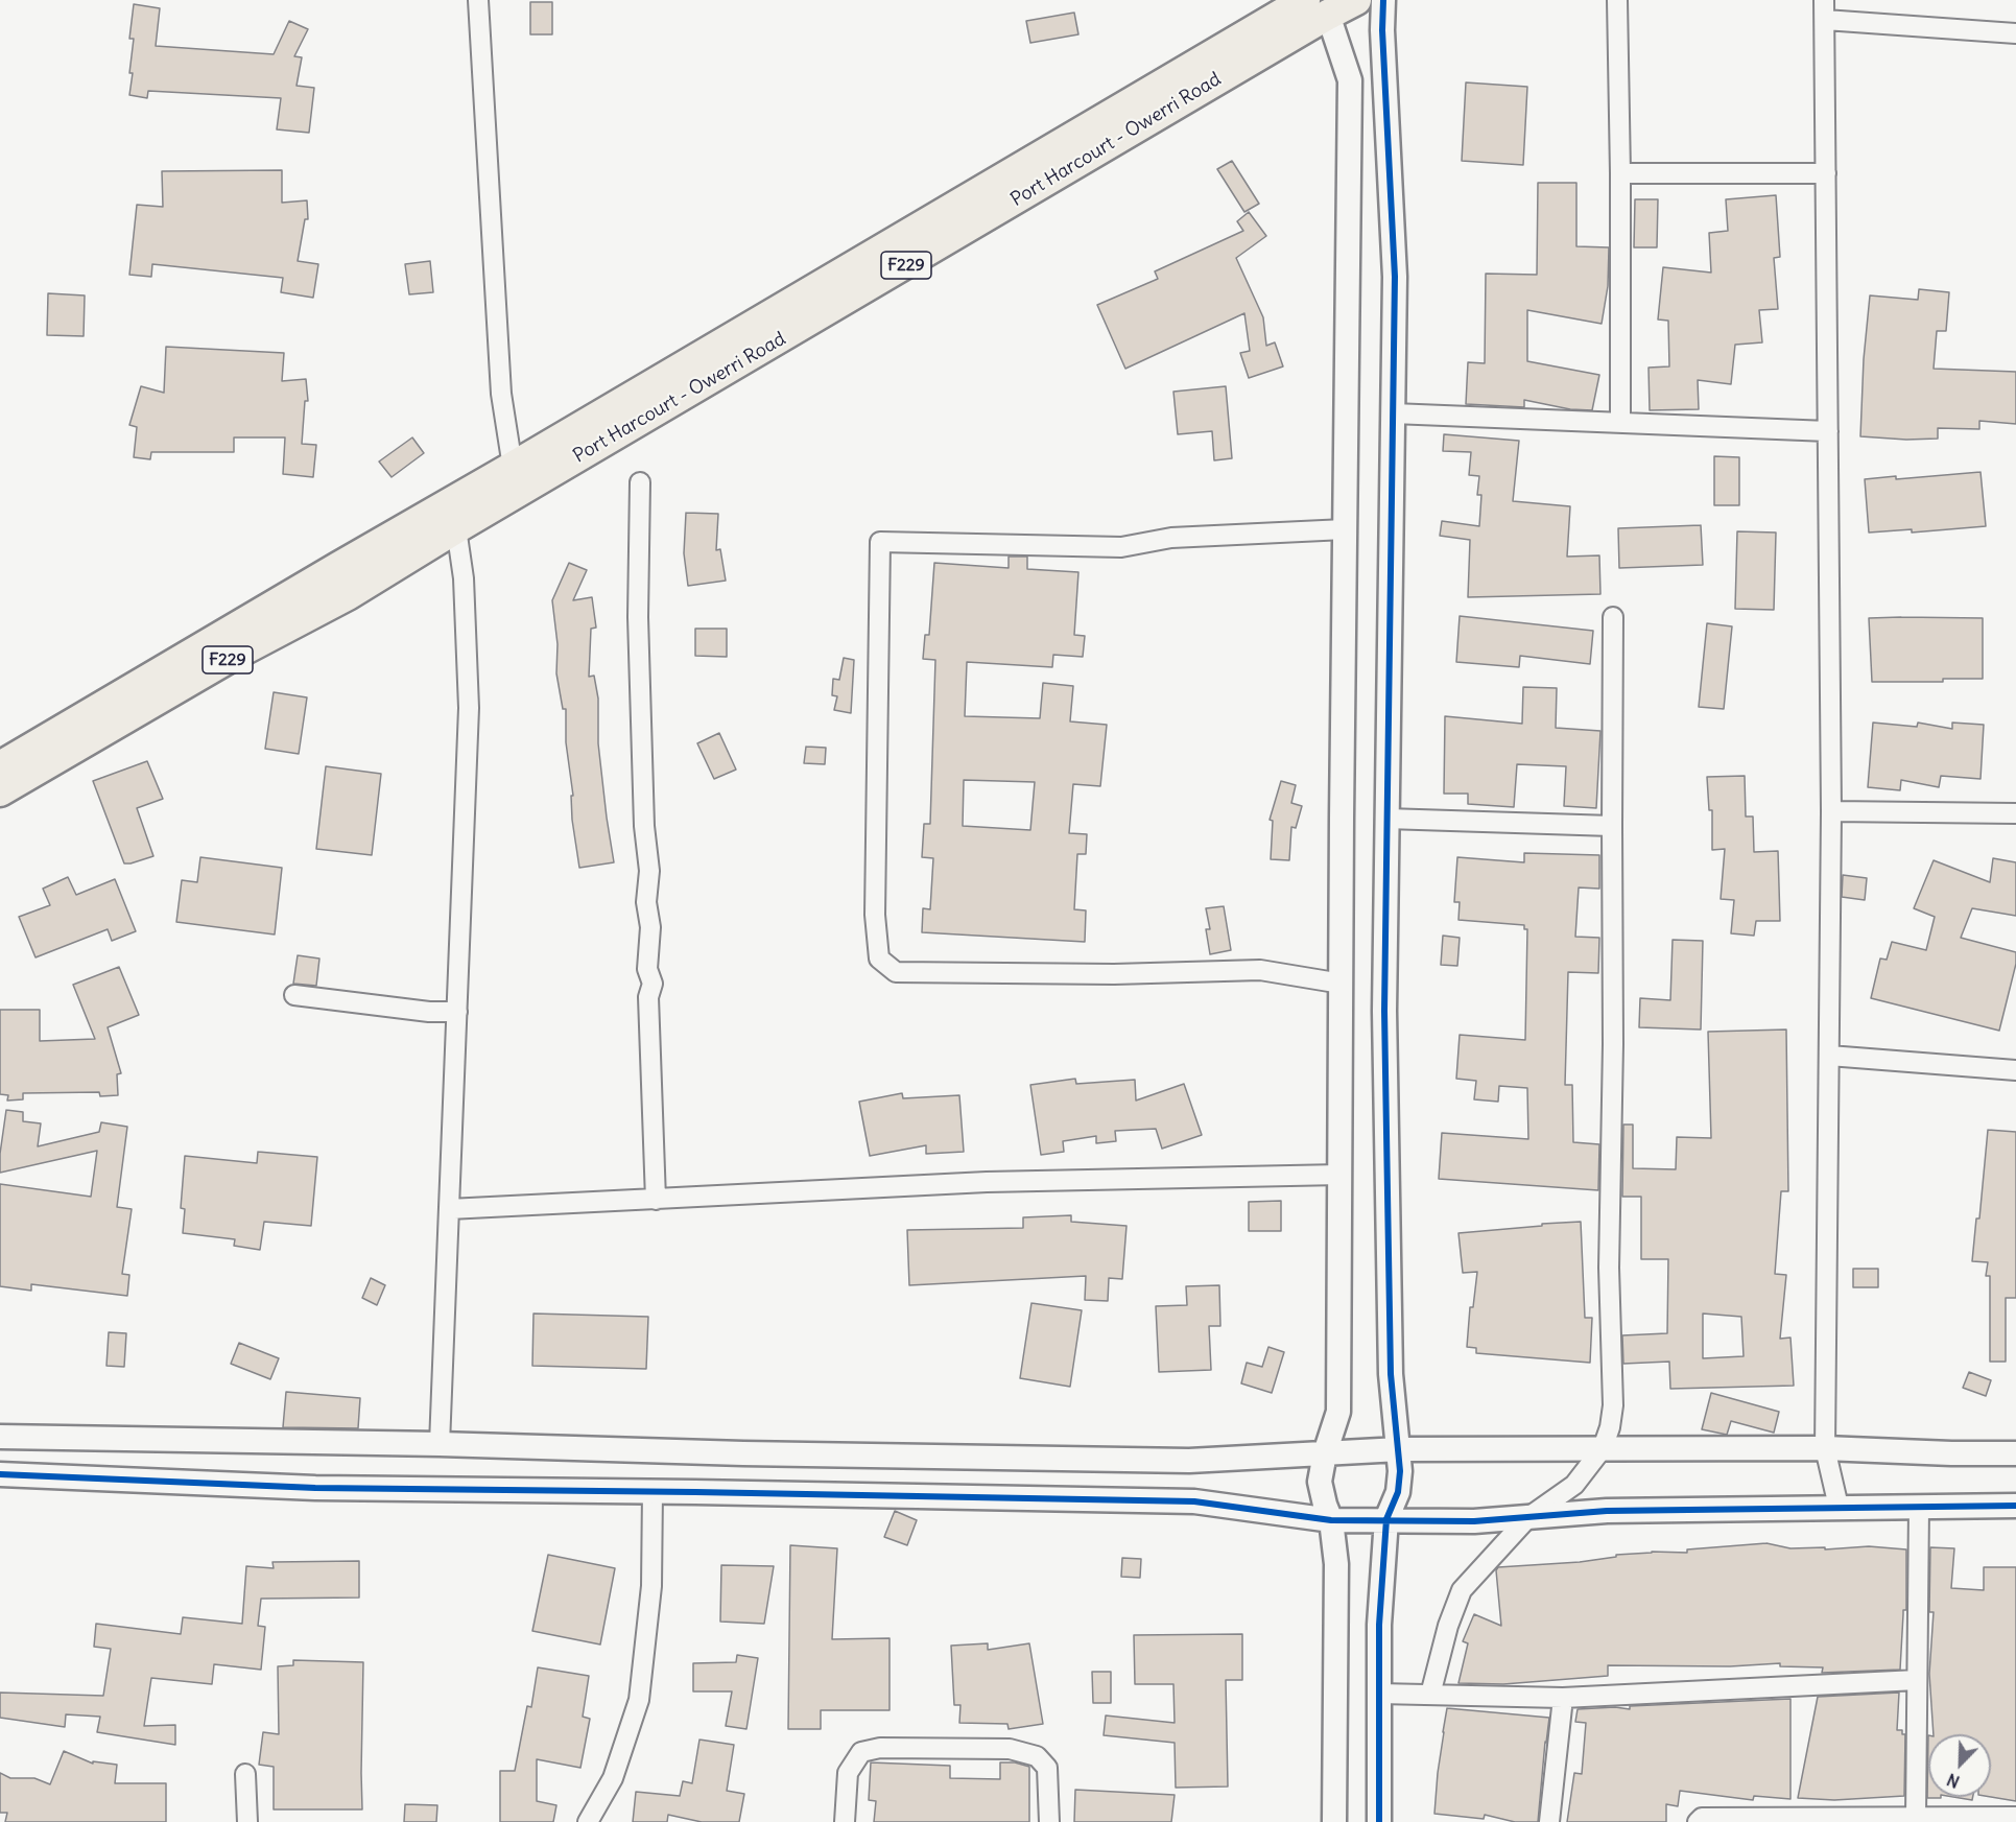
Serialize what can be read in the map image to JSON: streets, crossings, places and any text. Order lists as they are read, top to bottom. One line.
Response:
{"streets":{"main road":["Port Harcourt - Owerri Road","F229"]},"north":"bottom left"}
